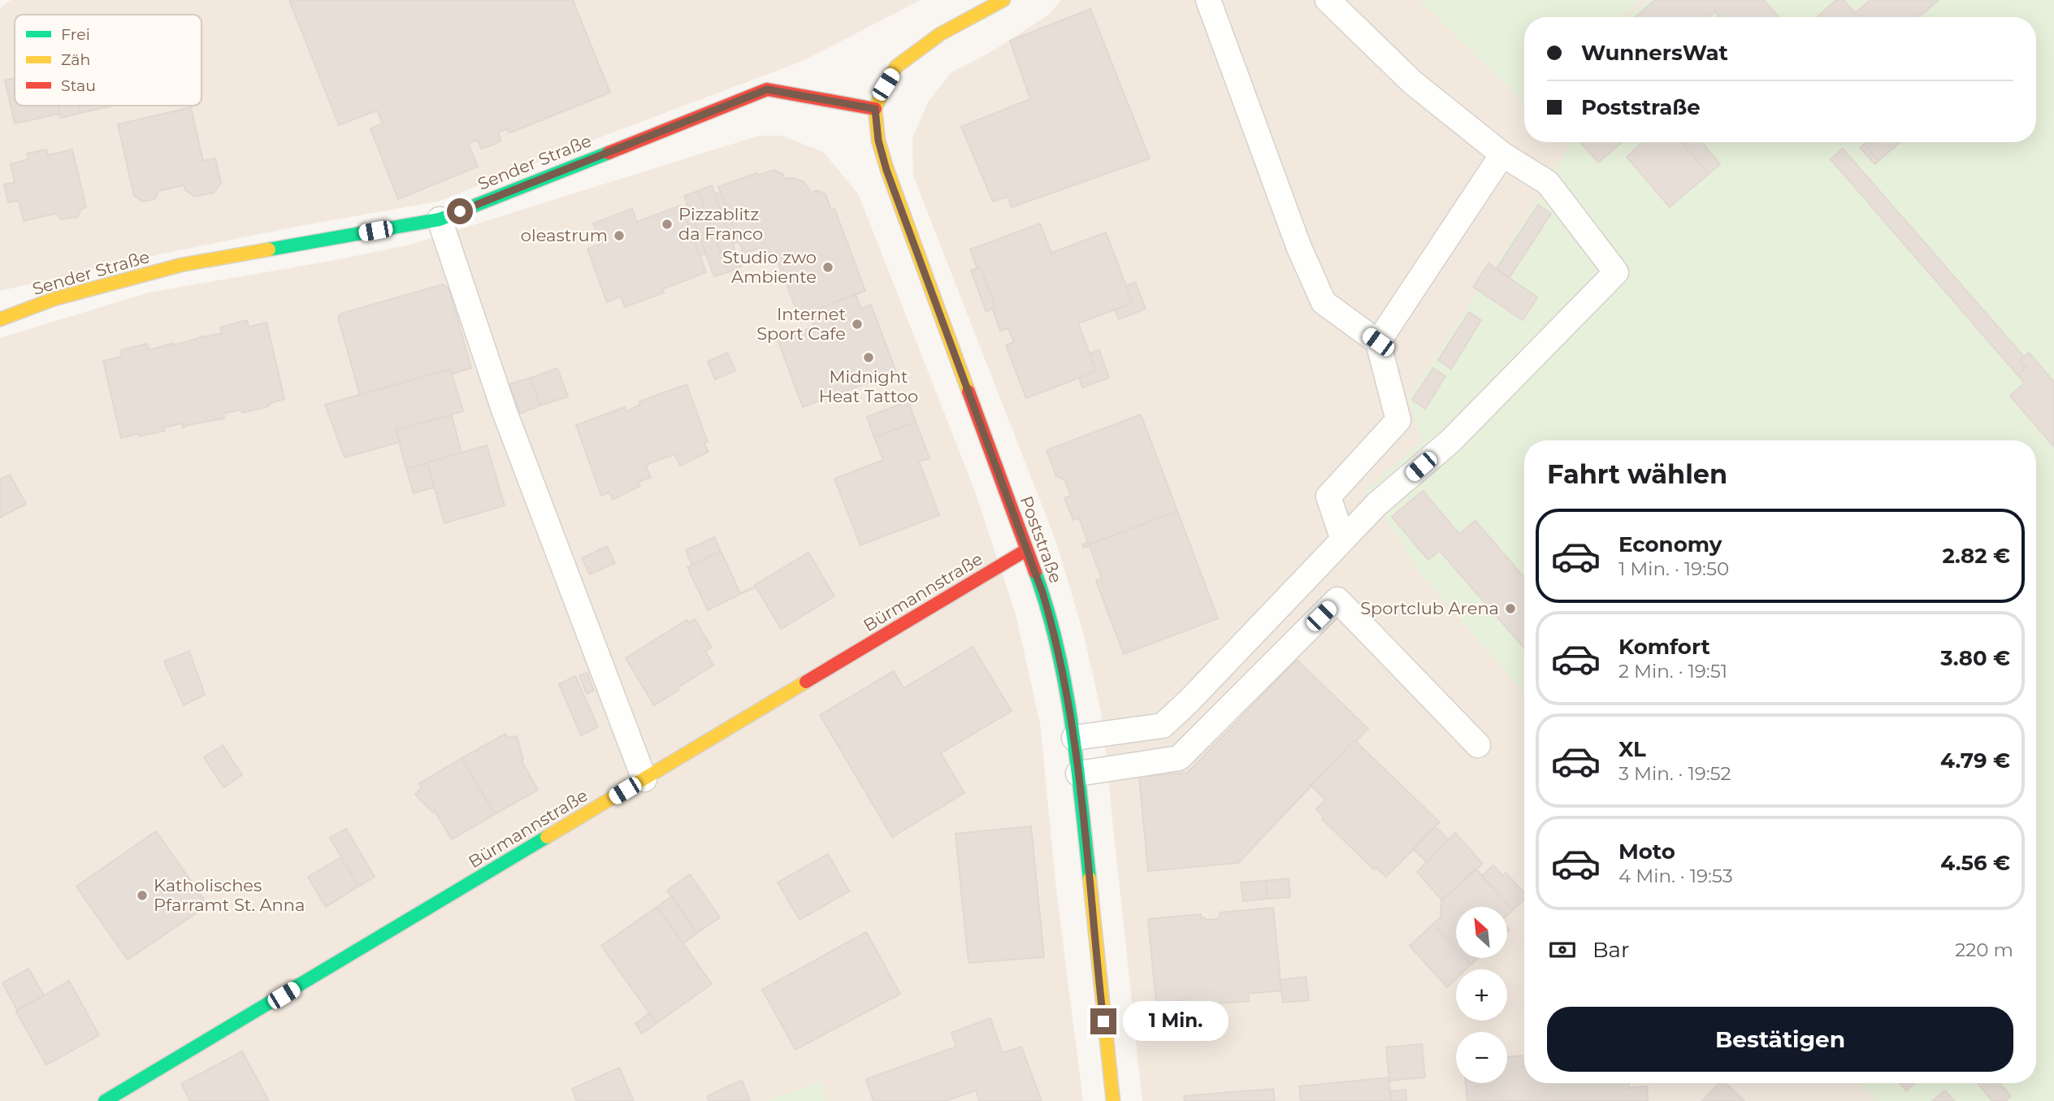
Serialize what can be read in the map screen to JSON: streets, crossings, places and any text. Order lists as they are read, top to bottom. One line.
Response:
{"streets":{"street":["Sender Straße","Poststraße","Bürmannstraße"]},"crossings":[["Sender Straße","Poststraße"],["Poststraße","Bürmannstraße"]],"places":["Pizzablitz da Franco","oleastrum","Studio zwo Ambiente","Internet Sport Cafe","Midnight Heat Tattoo","Sportclub Arena","Katholisches Pfarramt St. Anna"],"legend":["Frei","Zäh","Stau"],"north":"top left","page":{"banner":["WunnersWat","Poststraße"],"heading":"Fahrt wählen","list":[{"name":"Economy","note":"1 Min. · 19:50","value":"2.82 €"},{"name":"Komfort","note":"2 Min. · 19:51","value":"3.80 €"},{"name":"XL","note":"3 Min. · 19:52","value":"4.79 €"},{"name":"Moto","note":"4 Min. · 19:53","value":"4.56 €"}],"map_buttons":["+","−"],"pay":["Bar","220 m"],"buttons":"Bestätigen","bubble":"1 Min."}}
